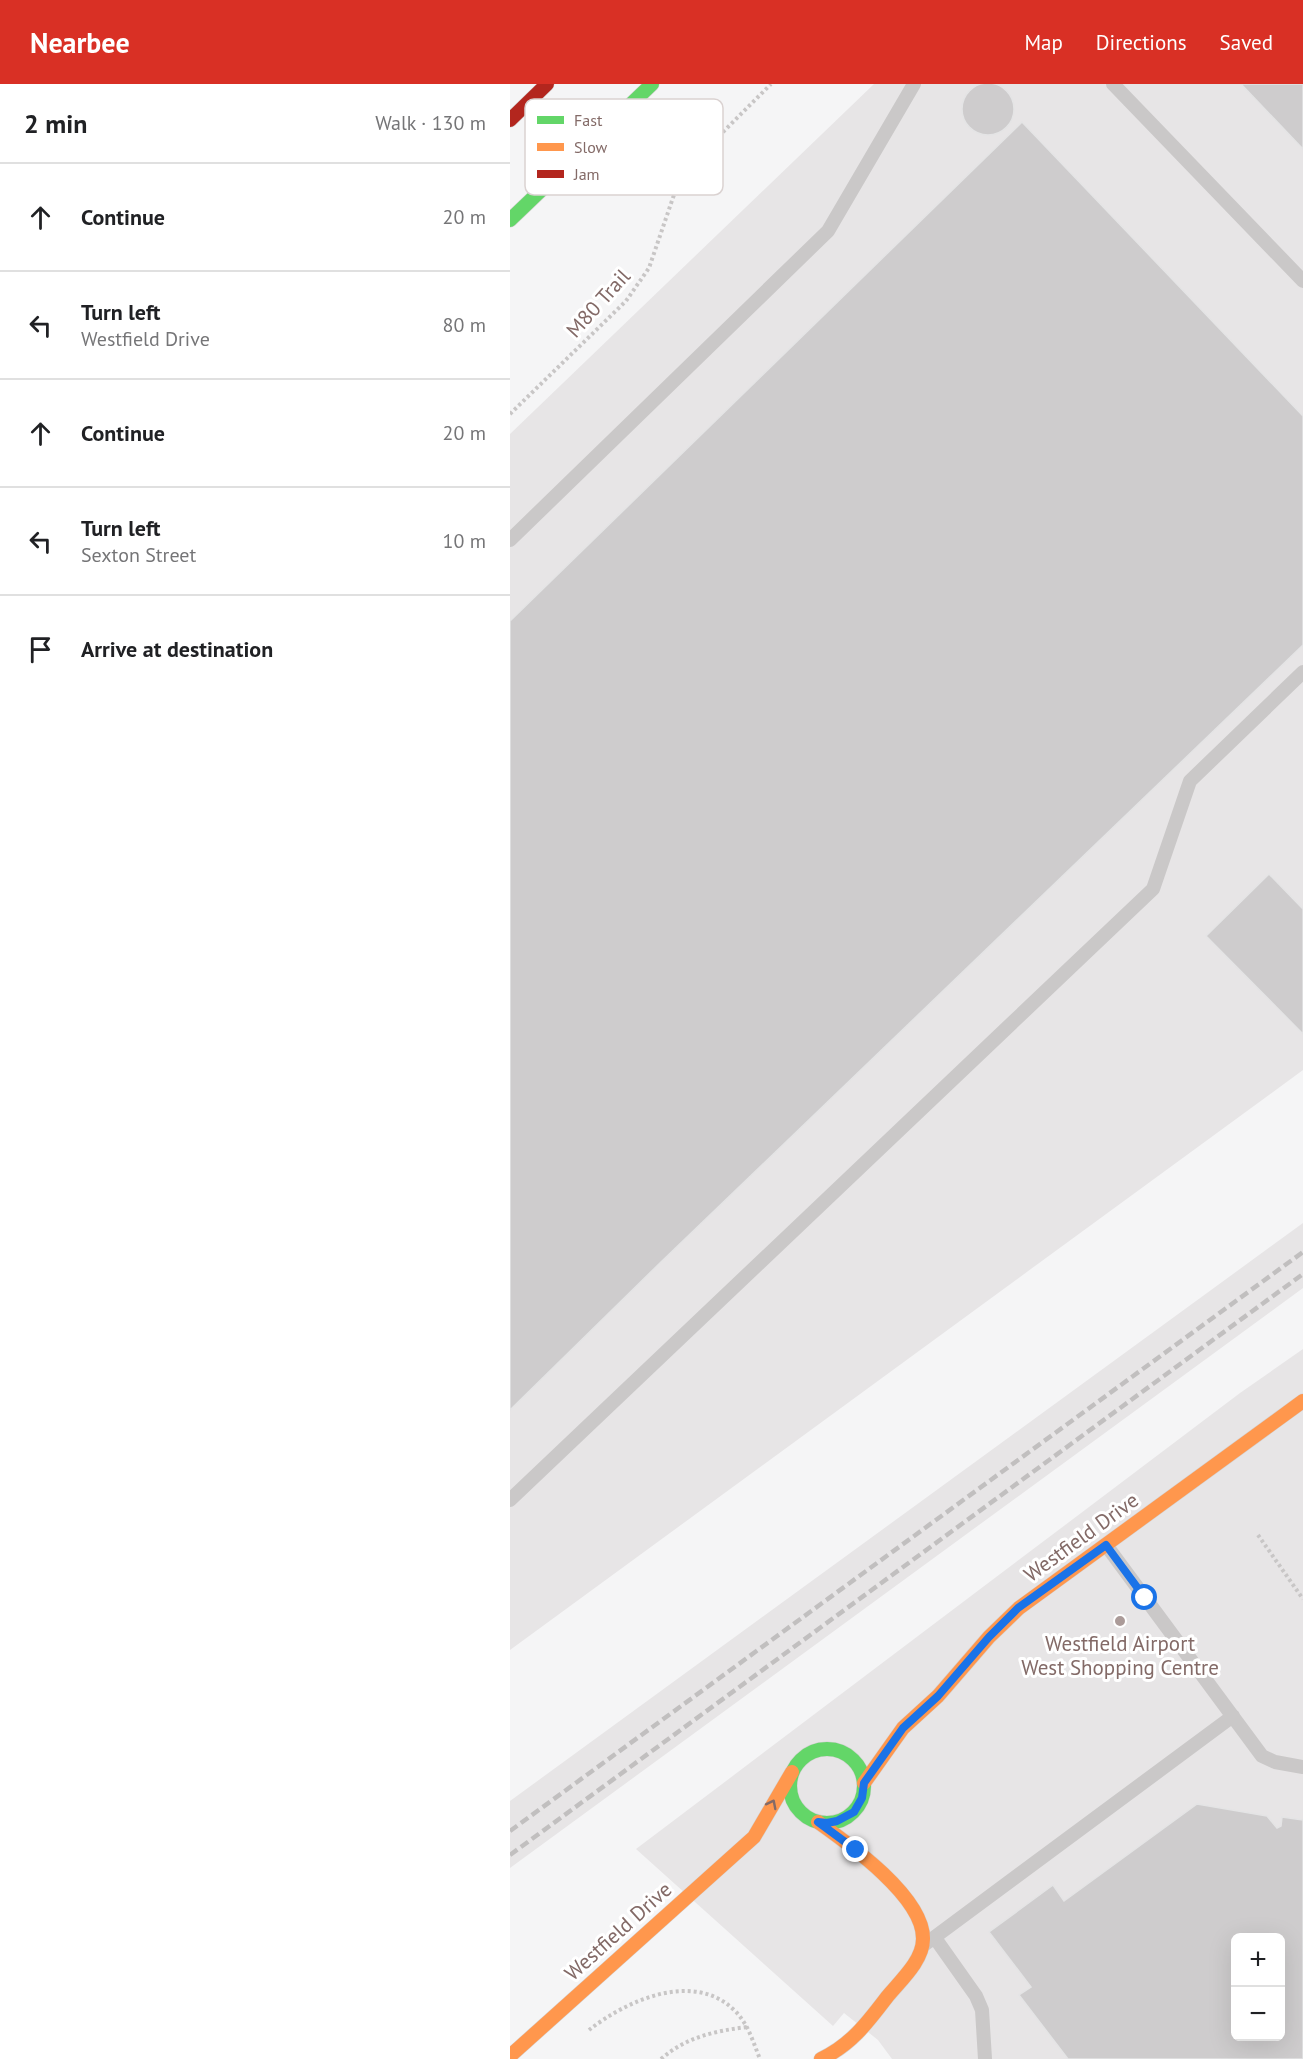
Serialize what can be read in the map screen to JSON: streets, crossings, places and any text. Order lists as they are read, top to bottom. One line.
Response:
{"streets":{"main road":["Westfield Drive"],"path":["M80 Trail"]},"places":["Westfield Airport West Shopping Centre"],"legend":["Fast","Slow","Jam"],"page":{"header":"Nearbee","nav":["Map","Directions","Saved"],"heading":["2 min","Walk · 130 m"],"list":[["Continue","20 m"],["Turn left","Westfield Drive","80 m"],["Continue","20 m"],["Turn left","Sexton Street","10 m"],"Arrive at destination"],"map_buttons":["+","−"]}}
